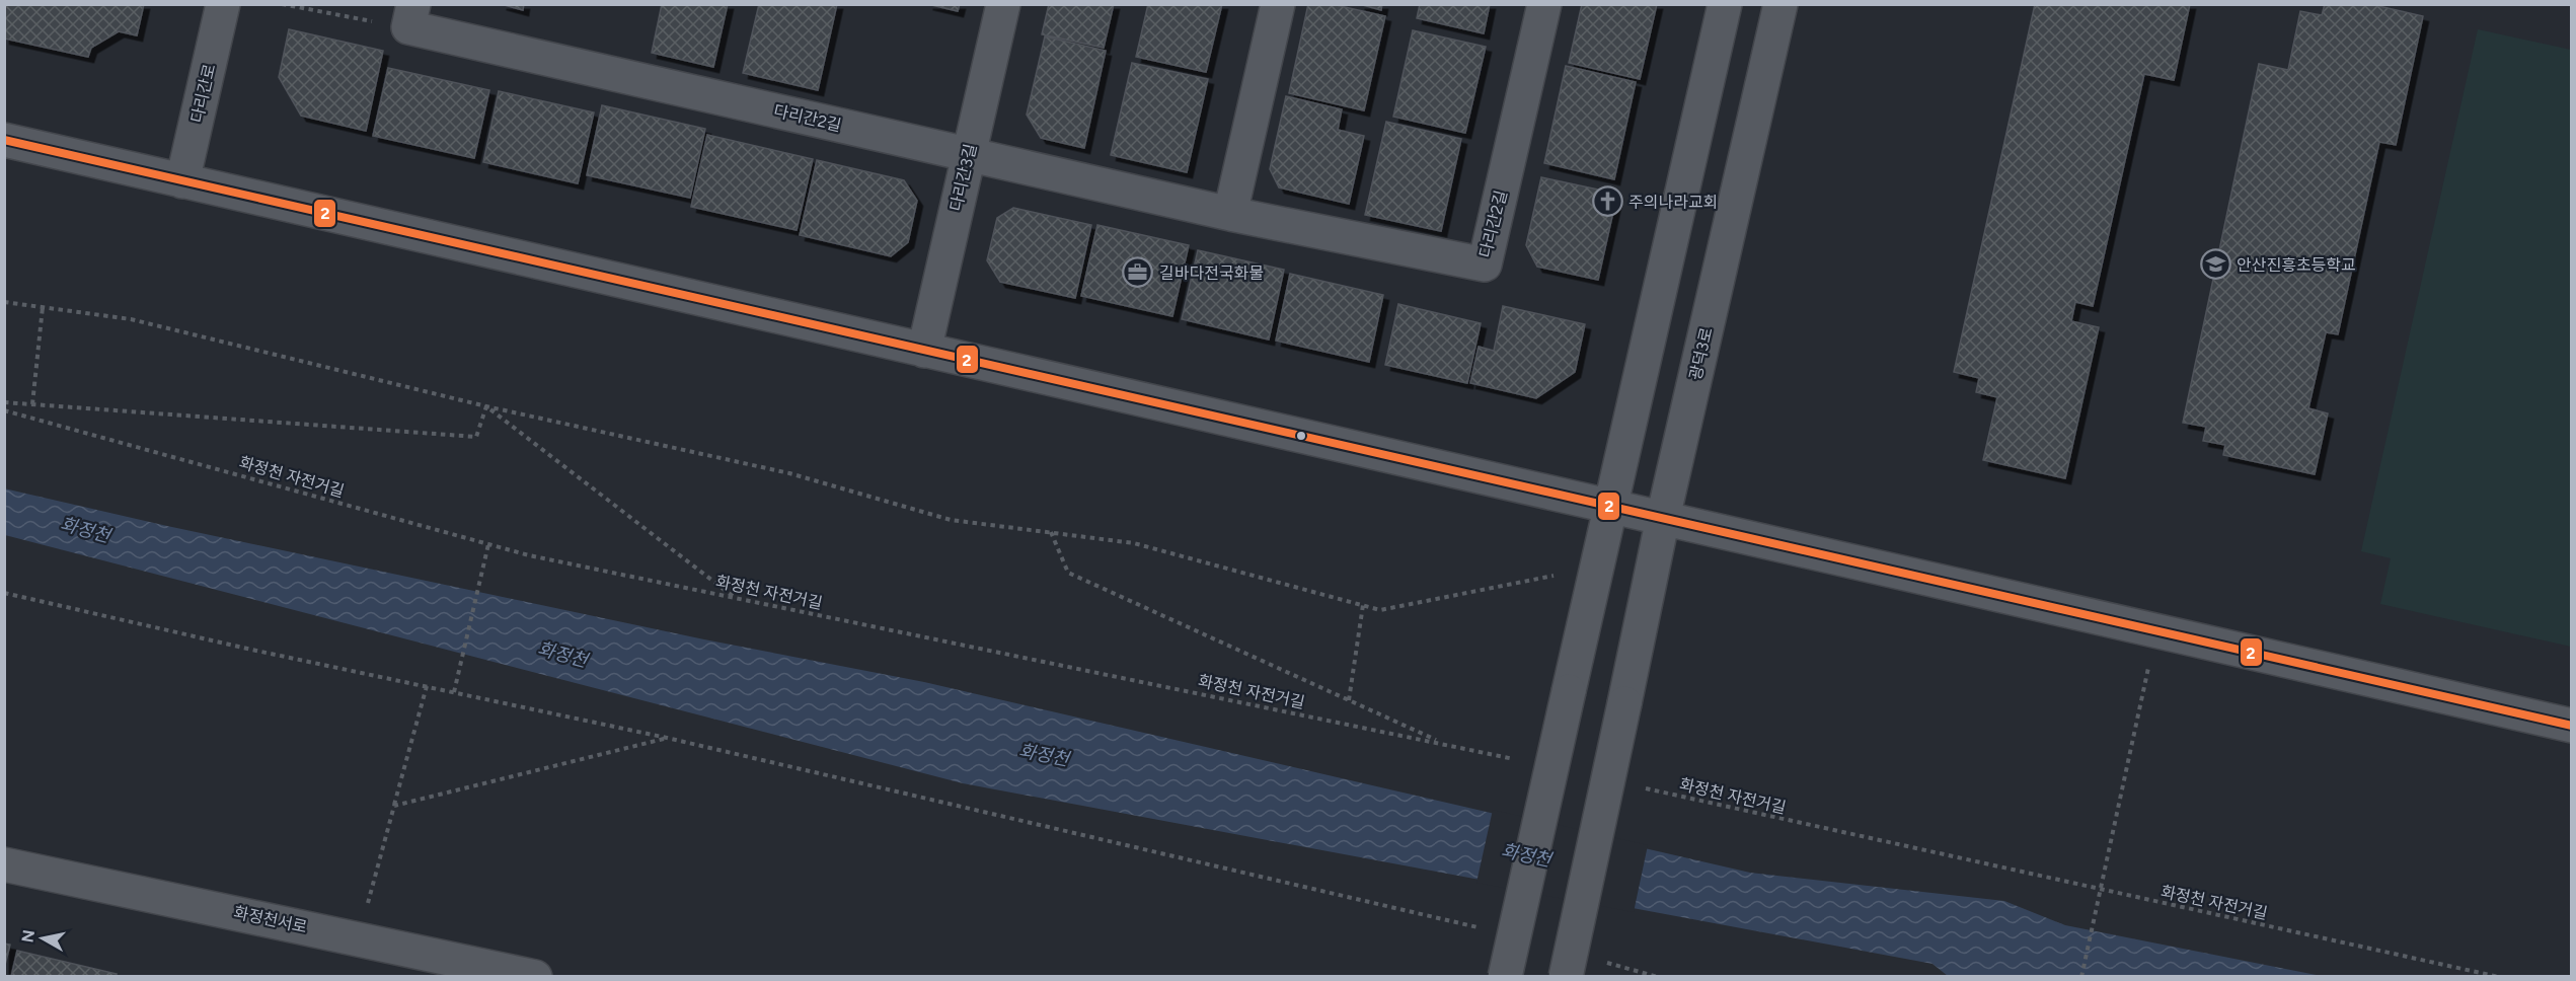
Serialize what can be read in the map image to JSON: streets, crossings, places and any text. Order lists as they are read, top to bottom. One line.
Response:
{"streets":{"street":["다리간로","다리간2길","다리간3길","광덕3로","화정천서로"],"path":["화정천 자전거길"]},"crossings":[["다리간2길","다리간3길"]],"water":["화정천"],"places":{"church":["주의나라교회"],"school or university":["안산진흥초등학교"],"office":["길바다전국화물"]},"lines":["transit line 2"],"north":"left"}
